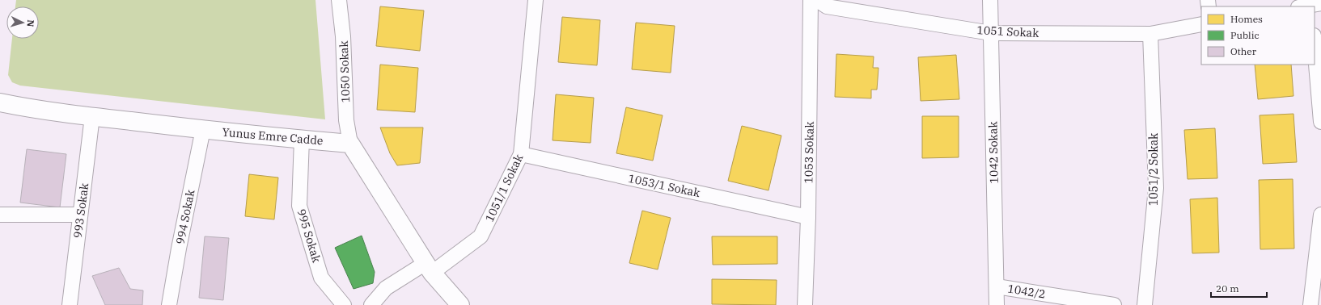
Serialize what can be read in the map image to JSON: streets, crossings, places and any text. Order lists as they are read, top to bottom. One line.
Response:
{"streets":{"street":["1051 Sokak","1050 Sokak","Yunus Emre Cadde","1053 Sokak","1042 Sokak","1051/2 Sokak","1053/1 Sokak","1051/1 Sokak","993 Sokak","994 Sokak","995 Sokak","1042/2"]},"crossings":[["1051 Sokak","1042 Sokak"],["1051 Sokak","1051/2 Sokak"],["1050 Sokak","Yunus Emre Cadde"],["Yunus Emre Cadde","993 Sokak"],["Yunus Emre Cadde","994 Sokak"],["Yunus Emre Cadde","995 Sokak"],["1053 Sokak","1053/1 Sokak"],["1042 Sokak","1042/2"],["1053/1 Sokak","1051/1 Sokak"]],"legend":["Homes","Public","Other"],"scale_bar":"20 m","north":"right"}
